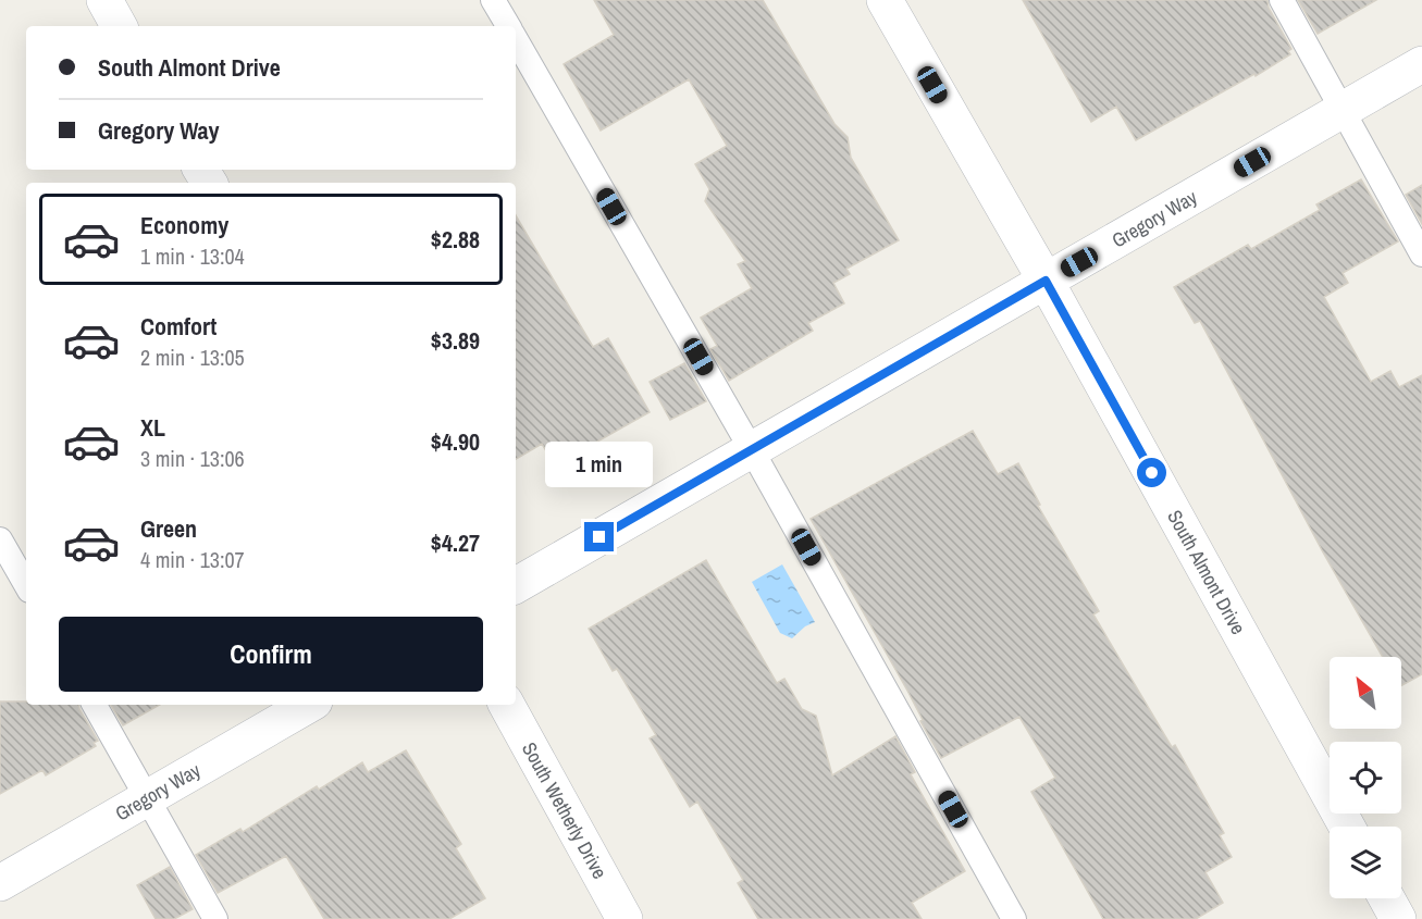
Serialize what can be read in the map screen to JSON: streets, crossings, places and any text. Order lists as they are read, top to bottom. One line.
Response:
{"streets":{"street":["Gregory Way","South Almont Drive","South Wetherly Drive"]},"crossings":[["Gregory Way","South Almont Drive"]],"north":"top left","page":{"banner":["South Almont Drive","Gregory Way"],"list":[{"name":"Economy","note":"1 min · 13:04","value":"$2.88"},{"name":"Comfort","note":"2 min · 13:05","value":"$3.89"},{"name":"XL","note":"3 min · 13:06","value":"$4.90"},{"name":"Green","note":"4 min · 13:07","value":"$4.27"}],"bubble":"1 min","buttons":"Confirm"}}
